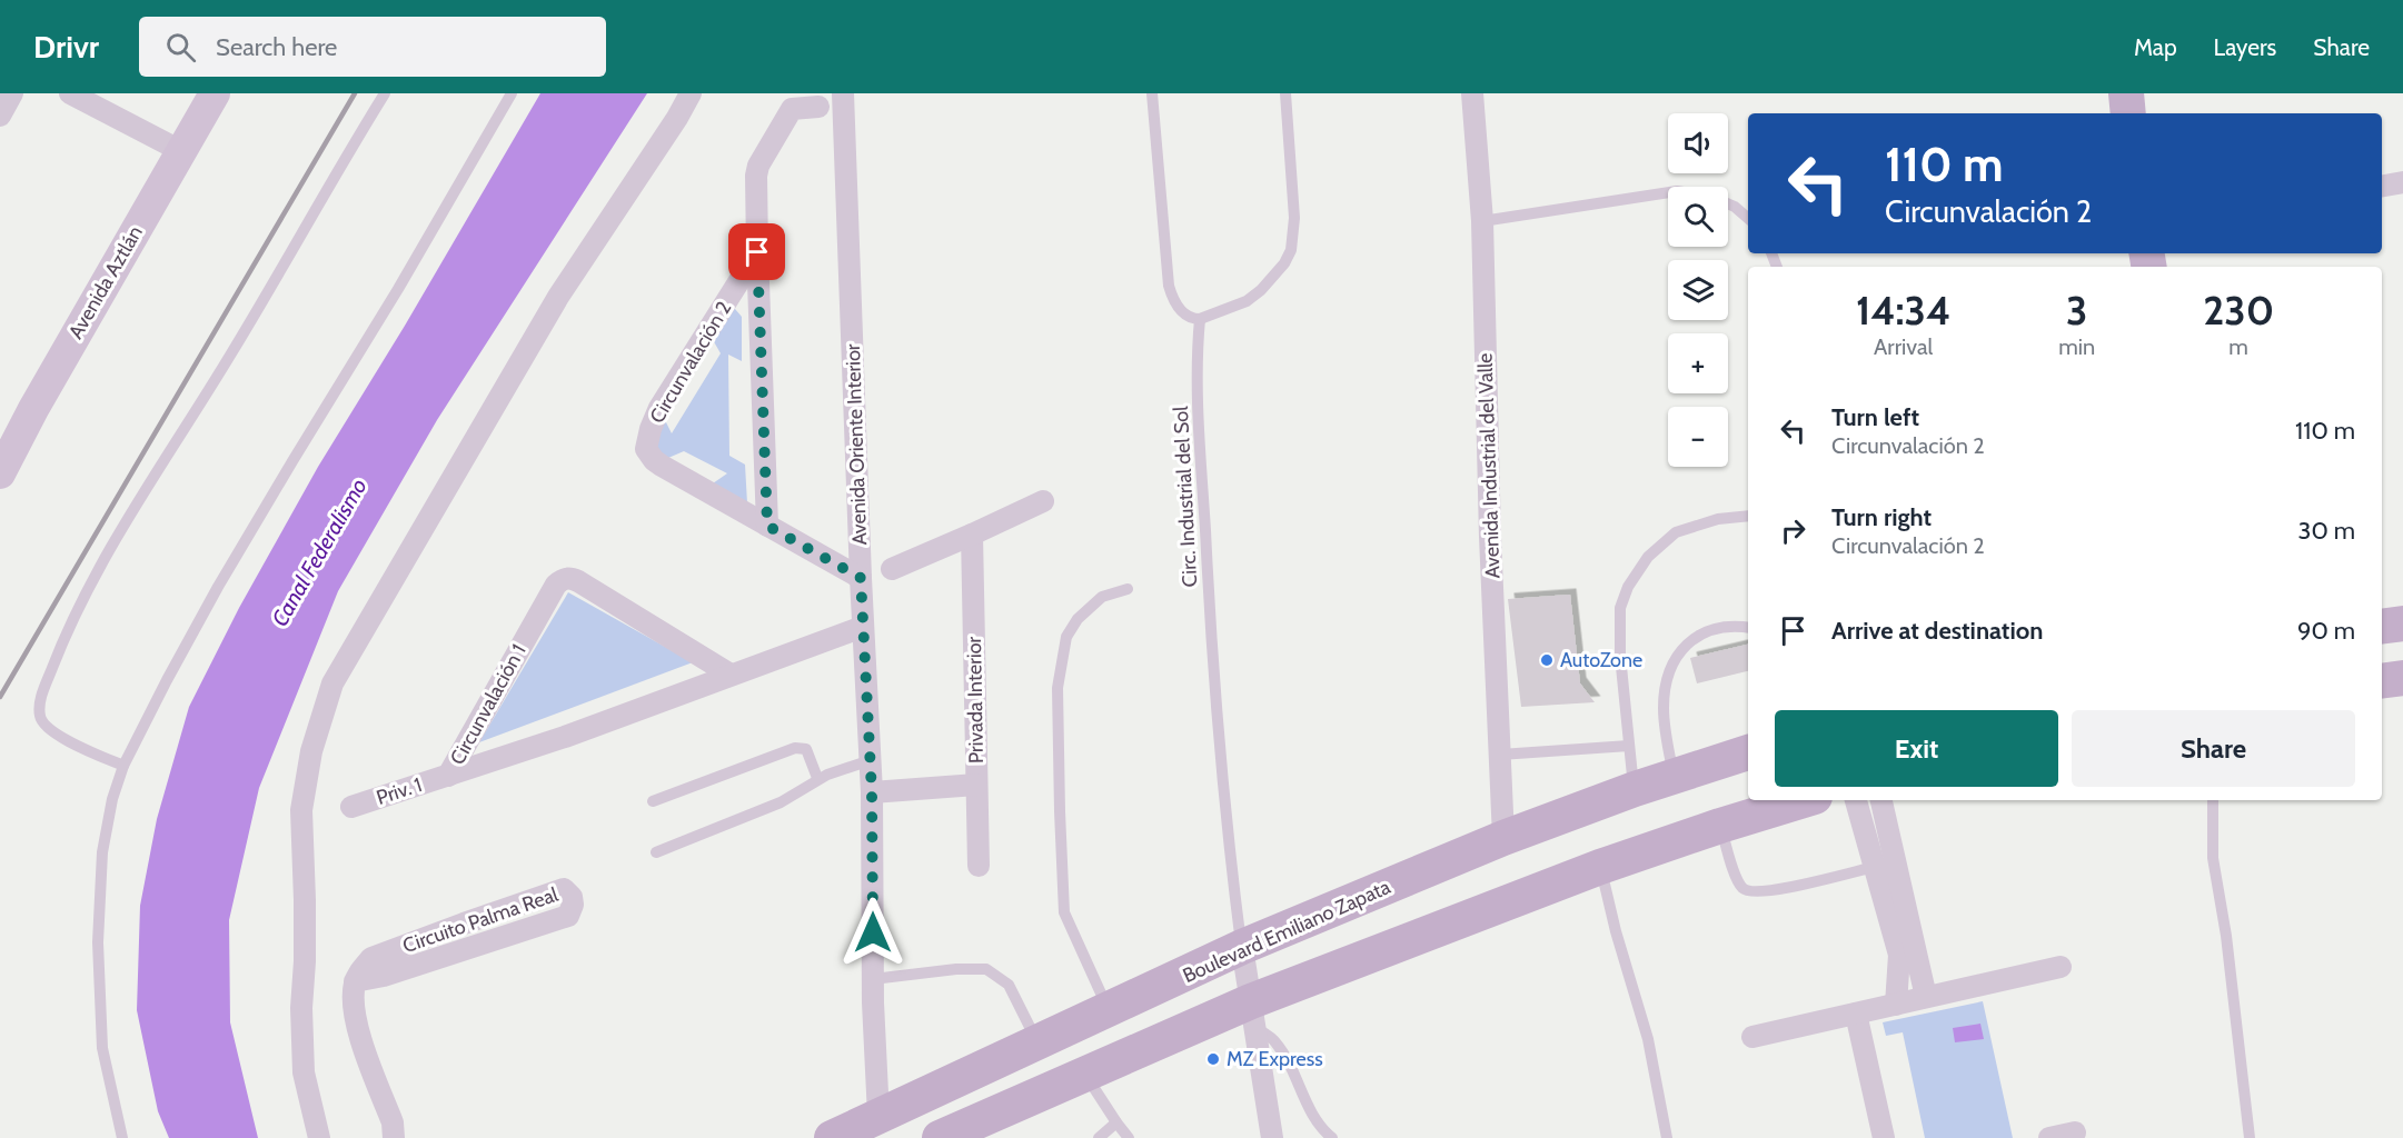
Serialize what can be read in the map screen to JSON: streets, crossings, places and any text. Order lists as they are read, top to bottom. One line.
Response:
{"streets":{"main road":["Avenida Aztlán","Boulevard Emiliano Zapata"],"street":["Circunvalación 2","Avenida Oriente Interior","Avenida Industrial del Valle","Privada Interior","Circunvalación 1","Priv. 1","Circuito Palma Real"],"lane":["Circ. Industrial del Sol"]},"crossings":[["Circunvalación 2","Avenida Oriente Interior"],["Avenida Oriente Interior","Circunvalación 1"],["Avenida Oriente Interior","Boulevard Emiliano Zapata"],["Avenida Industrial del Valle","Boulevard Emiliano Zapata"],["Circ. Industrial del Sol","Boulevard Emiliano Zapata"],["Circunvalación 1","Priv. 1"]],"water":["Canal Federalismo"],"places":["AutoZone","MZ Express"],"page":{"header":"Drivr","search":"Search here","nav":["Map","Layers","Share"],"map_buttons":["+","−"],"turn":["110 m","Circunvalación 2"],"eta":["14:34","Arrival","3","min","230","m"],"list":[{"name":"Turn left","note":"Circunvalación 2","value":"110 m"},{"name":"Turn right","note":"Circunvalación 2","value":"30 m"},{"name":"Arrive at destination","value":"90 m"}],"buttons":["Exit","Share"]}}
